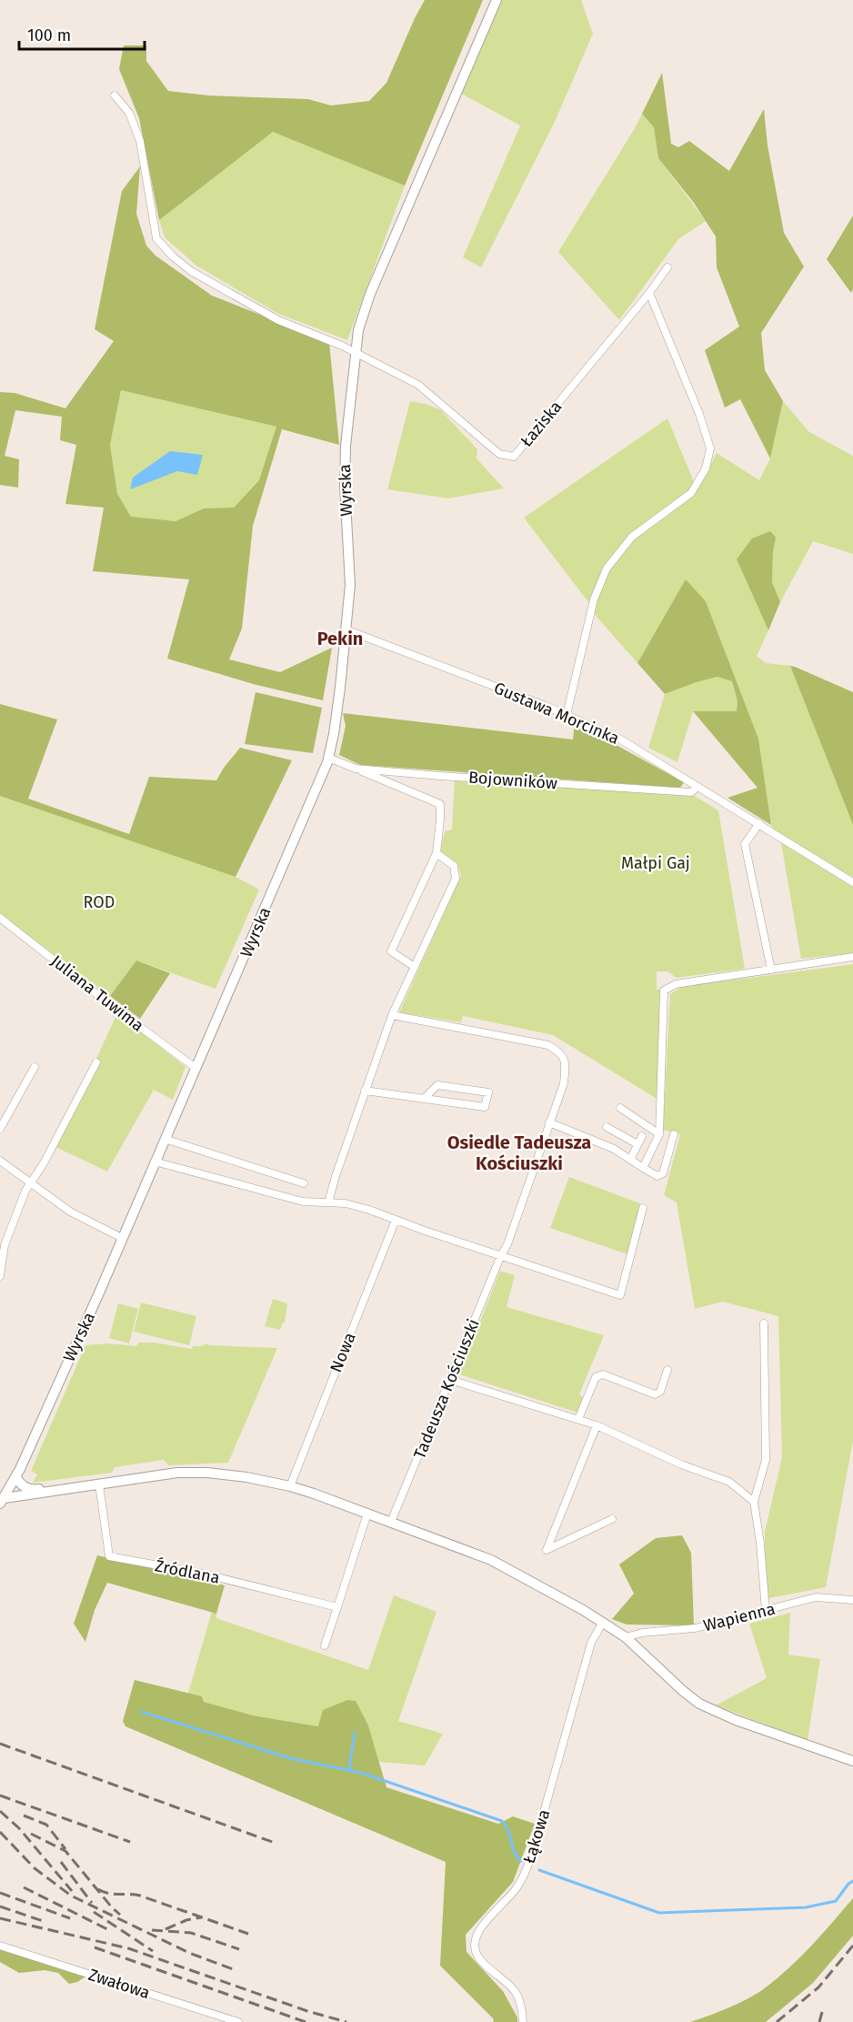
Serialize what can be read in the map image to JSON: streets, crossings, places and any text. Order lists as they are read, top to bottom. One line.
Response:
{"streets":{"street":["Łaziska","Wyrska","Gustawa Morcinka","Bojowników","Juliana Tuwima","Nowa","Tadeusza Kościuszki","Źródlana","Wapienna","Łąkowa","Zwałowa"]},"crossings":[["Łaziska","Wyrska"],["Wyrska","Gustawa Morcinka"],["Wyrska","Bojowników"],["Wyrska","Juliana Tuwima"],["Gustawa Morcinka","Bojowników"]],"districts":["Pekin","Osiedle Tadeusza Kościuszki"],"parks":["Małpi Gaj","ROD"],"scale_bar":"100 m"}
